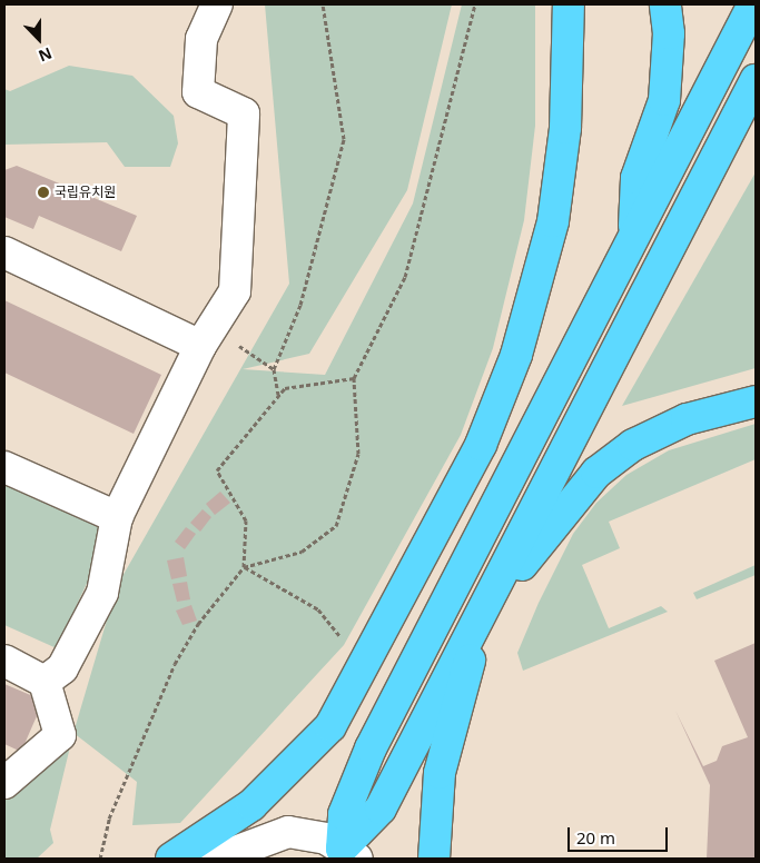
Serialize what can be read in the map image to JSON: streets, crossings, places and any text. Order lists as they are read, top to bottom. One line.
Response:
{"places":["국립유치원"],"scale_bar":"20 m","north":"bottom"}
